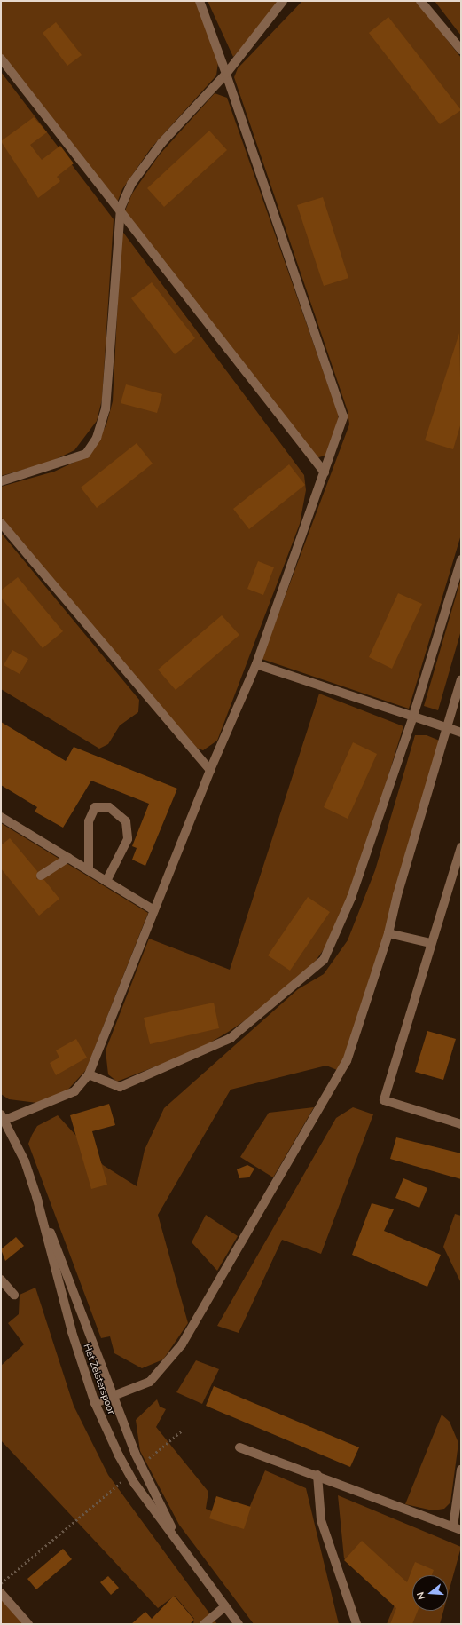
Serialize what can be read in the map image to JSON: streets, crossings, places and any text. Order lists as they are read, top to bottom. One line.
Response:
{"streets":{"street":["Het Zeisterspoor"]},"north":"left"}
